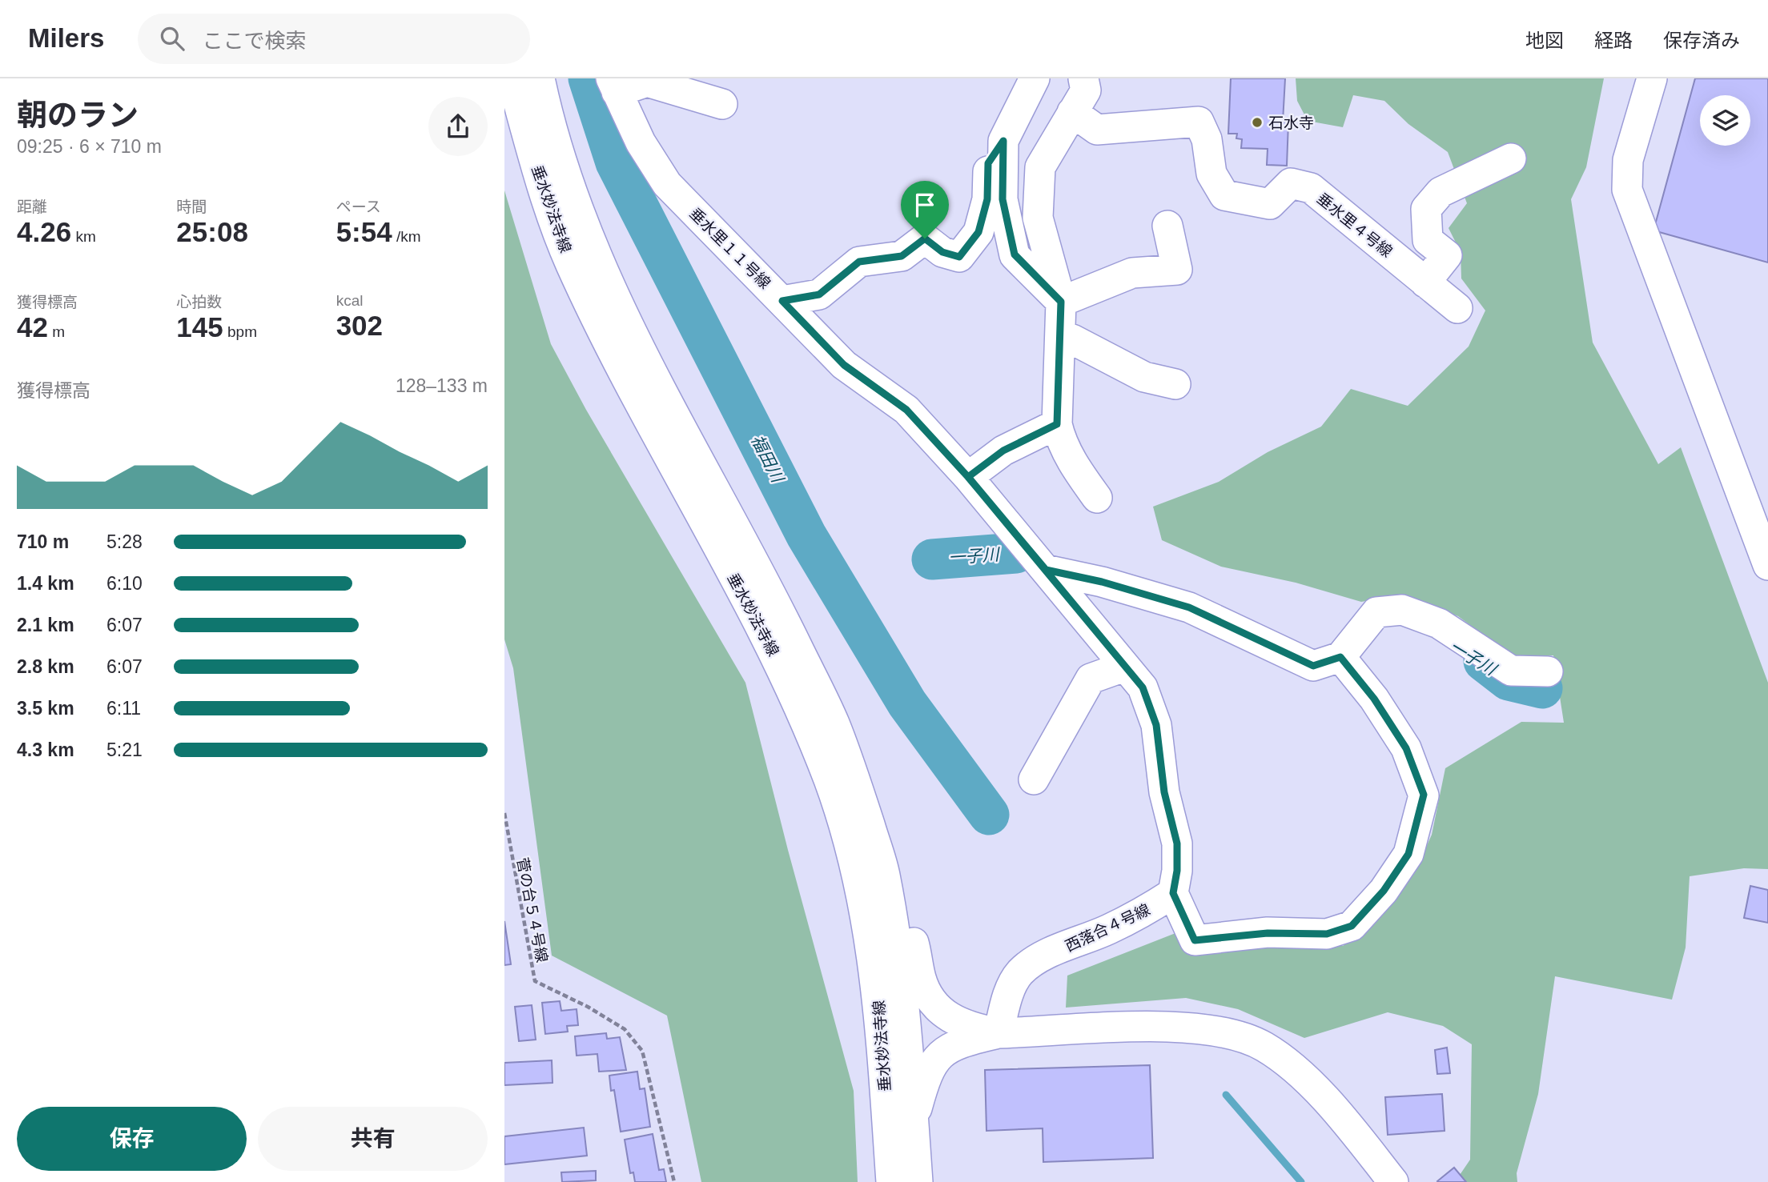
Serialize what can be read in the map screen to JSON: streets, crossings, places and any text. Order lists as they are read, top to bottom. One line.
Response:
{"streets":{"street":["垂水妙法寺線","垂水里４号線","垂水里１１号線","西落合４号線"],"path":["菅の台５４号線"]},"crossings":[["垂水里１１号線","西落合４号線"]],"water":["福田川","一子川"],"places":["石水寺"],"page":{"header":"Milers","search":"ここで検索","nav":["地図","経路","保存済み"],"heading":["朝のラン","09:25 · 6 × 710 m"],"stats":[["距離","4.26 km"],["時間","25:08"],["ペース","5:54 /km"],["獲得標高","42 m"],["心拍数","145 bpm"],["kcal","302"]],"chart":["獲得標高","128–133 m"],"list":[{"name":"710 m","note":"5:28"},{"name":"1.4 km","note":"6:10"},{"name":"2.1 km","note":"6:07"},{"name":"2.8 km","note":"6:07"},{"name":"3.5 km","note":"6:11"},{"name":"4.3 km","note":"5:21"}],"buttons":["保存","共有"]}}
